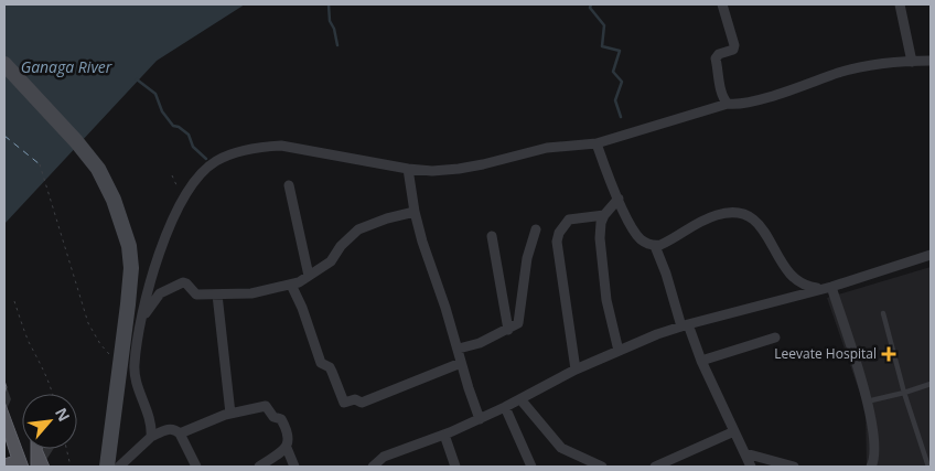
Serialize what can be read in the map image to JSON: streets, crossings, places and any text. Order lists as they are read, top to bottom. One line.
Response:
{"water":["Ganaga River"],"places":{"health":["Leevate Hospital"]},"north":"top right"}
